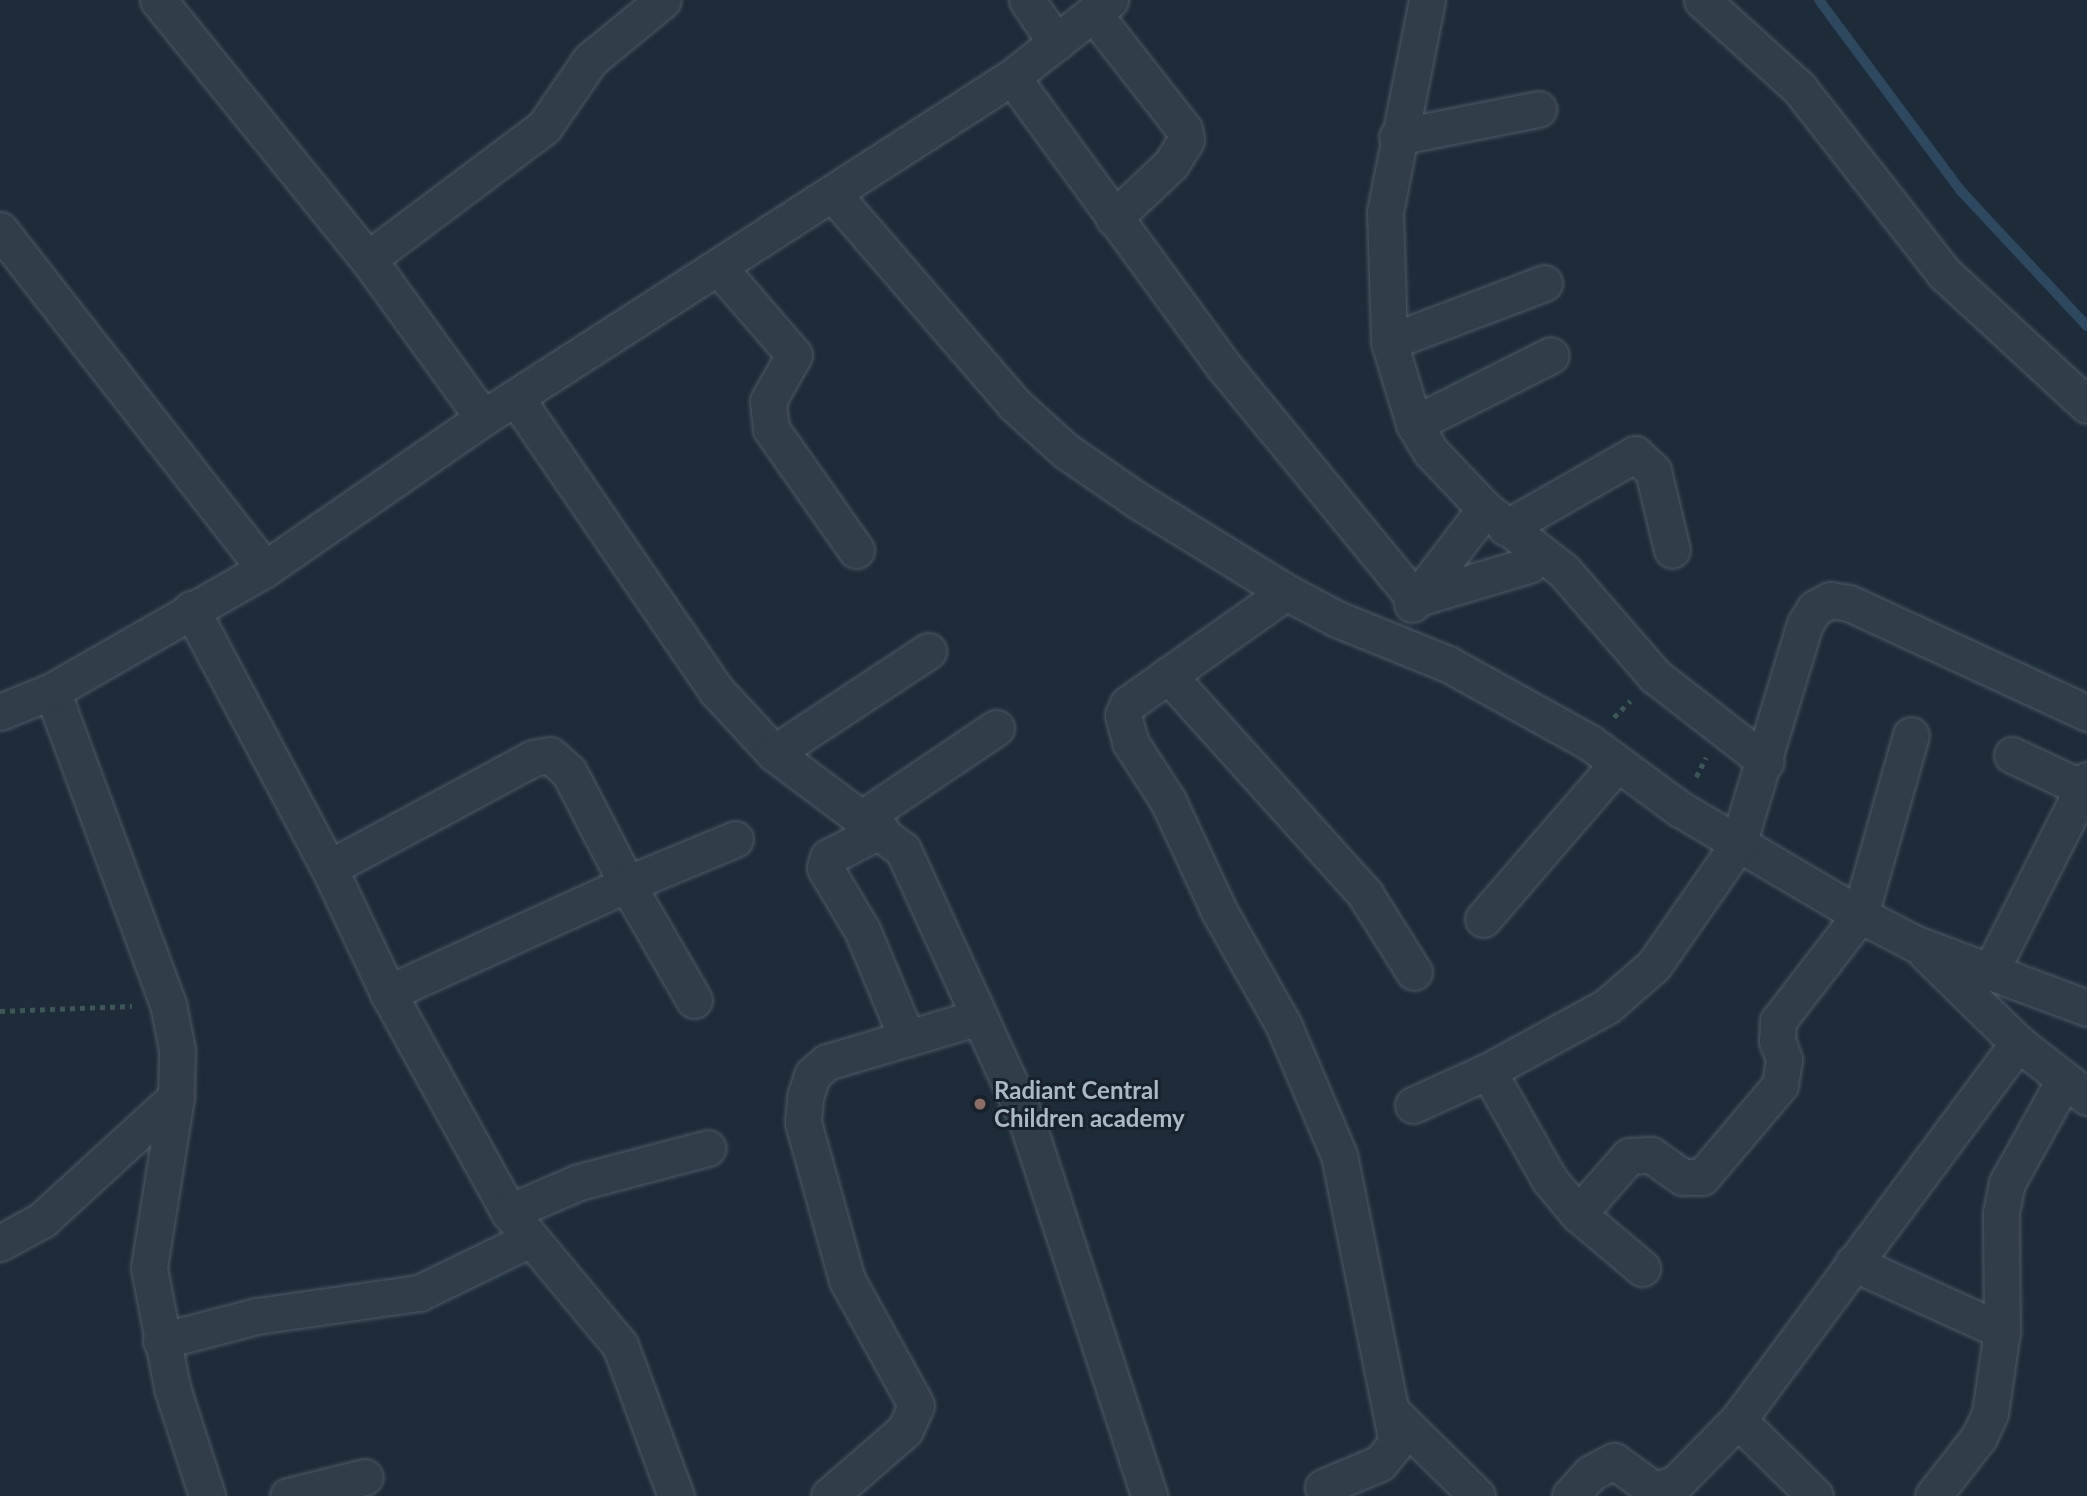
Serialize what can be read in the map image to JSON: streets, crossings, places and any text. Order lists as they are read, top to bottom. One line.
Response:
{"places":["Radiant Central Children academy"]}
